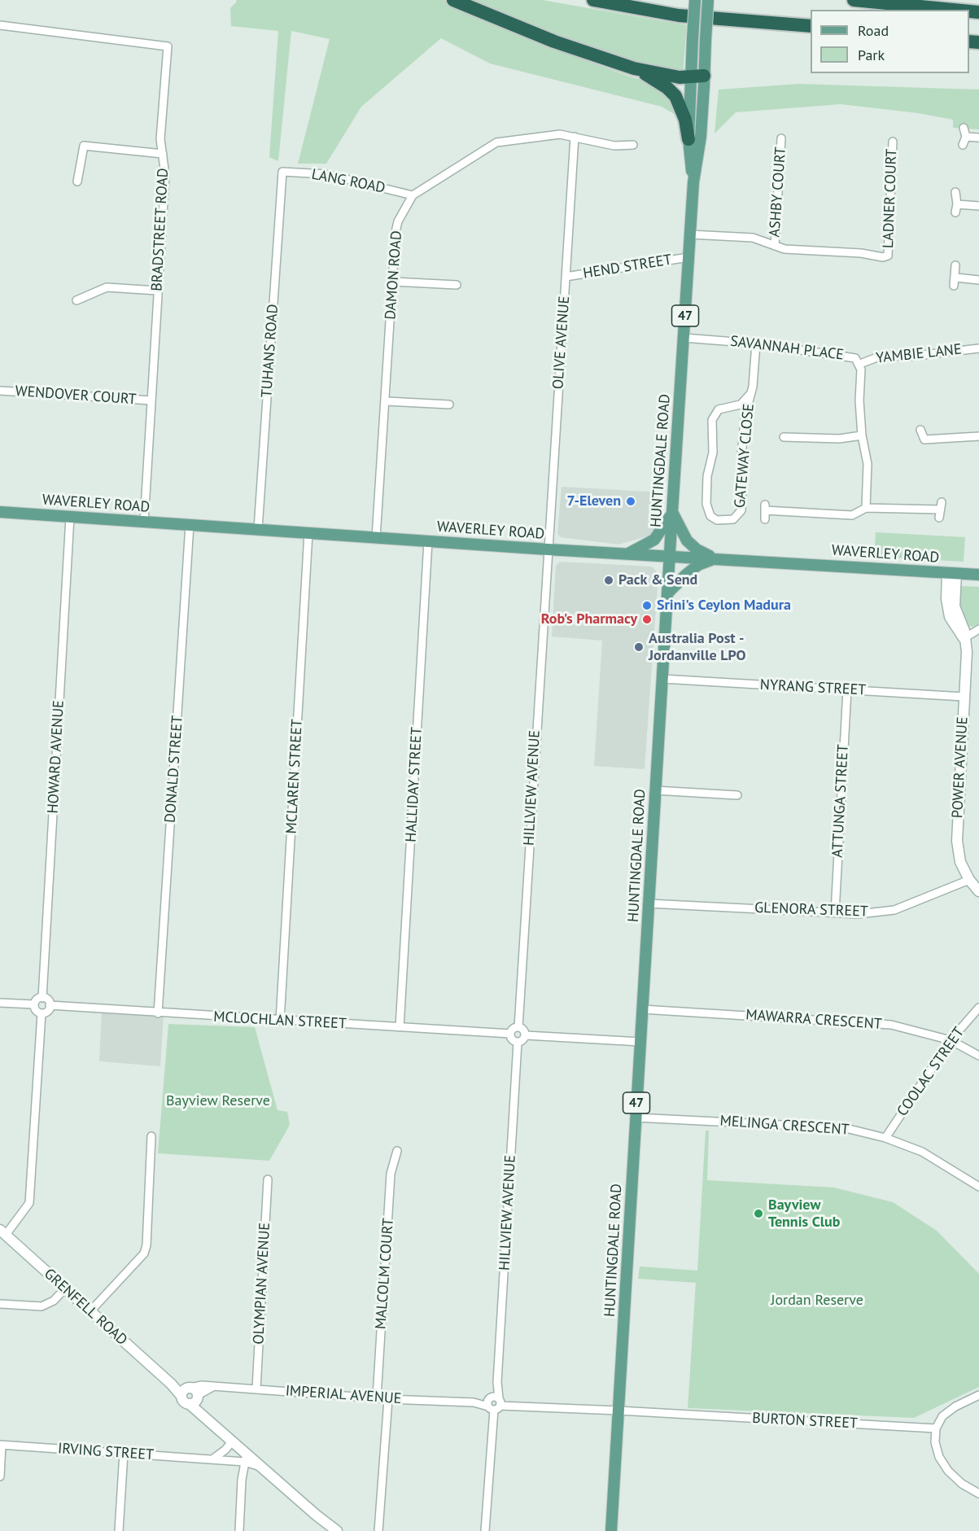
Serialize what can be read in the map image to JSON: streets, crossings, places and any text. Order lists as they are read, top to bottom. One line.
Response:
{"streets":{"main road":["47","HUNTINGDALE ROAD","WAVERLEY ROAD"],"street":["LANG ROAD","ASHBY COURT","LADNER COURT","BRADSTREET ROAD","HEND STREET","DAMON ROAD","OLIVE AVENUE","SAVANNAH PLACE","TUHANS ROAD","YAMBIE LANE","WENDOVER COURT","GATEWAY CLOSE","NYRANG STREET","HOWARD AVENUE","POWER AVENUE","DONALD STREET","MCLAREN STREET","HALLIDAY STREET","HILLVIEW AVENUE","ATTUNGA STREET","GLENORA STREET","MAWARRA CRESCENT","MCLOCHLAN STREET","COOLAC STREET","MELINGA CRESCENT","MALCOLM COURT","OLYMPIAN AVENUE","GRENFELL ROAD","IMPERIAL AVENUE","BURTON STREET","IRVING STREET"]},"crossings":[["LANG ROAD","DAMON ROAD"],["LANG ROAD","TUHANS ROAD"],["ASHBY COURT","LADNER COURT"],["BRADSTREET ROAD","WENDOVER COURT"],["BRADSTREET ROAD","WAVERLEY ROAD"],["HEND STREET","OLIVE AVENUE"],["HEND STREET","HUNTINGDALE ROAD"],["DAMON ROAD","WAVERLEY ROAD"],["OLIVE AVENUE","WAVERLEY ROAD"],["OLIVE AVENUE","HILLVIEW AVENUE"],["SAVANNAH PLACE","YAMBIE LANE"],["SAVANNAH PLACE","GATEWAY CLOSE"],["SAVANNAH PLACE","HUNTINGDALE ROAD"],["TUHANS ROAD","WAVERLEY ROAD"],["HUNTINGDALE ROAD","WAVERLEY ROAD"],["HUNTINGDALE ROAD","NYRANG STREET"],["HUNTINGDALE ROAD","GLENORA STREET"],["HUNTINGDALE ROAD","MAWARRA CRESCENT"],["HUNTINGDALE ROAD","MELINGA CRESCENT"],["HUNTINGDALE ROAD","IMPERIAL AVENUE"],["HUNTINGDALE ROAD","BURTON STREET"],["WAVERLEY ROAD","HOWARD AVENUE"],["WAVERLEY ROAD","POWER AVENUE"],["WAVERLEY ROAD","DONALD STREET"],["WAVERLEY ROAD","MCLAREN STREET"],["WAVERLEY ROAD","HALLIDAY STREET"],["WAVERLEY ROAD","HILLVIEW AVENUE"],["NYRANG STREET","POWER AVENUE"],["NYRANG STREET","ATTUNGA STREET"],["HOWARD AVENUE","MCLOCHLAN STREET"],["POWER AVENUE","GLENORA STREET"],["DONALD STREET","MCLOCHLAN STREET"],["MCLAREN STREET","MCLOCHLAN STREET"],["HALLIDAY STREET","MCLOCHLAN STREET"],["HILLVIEW AVENUE","MCLOCHLAN STREET"],["HILLVIEW AVENUE","IMPERIAL AVENUE"],["ATTUNGA STREET","GLENORA STREET"],["MAWARRA CRESCENT","COOLAC STREET"],["COOLAC STREET","MELINGA CRESCENT"],["MALCOLM COURT","IMPERIAL AVENUE"],["OLYMPIAN AVENUE","IMPERIAL AVENUE"],["GRENFELL ROAD","IMPERIAL AVENUE"],["GRENFELL ROAD","IRVING STREET"],["IMPERIAL AVENUE","BURTON STREET"]],"parks":["Bayview Reserve","Jordan Reserve"],"places":["7-Eleven","Pack & Send","Srini's Ceylon Madura","Rob's Pharmacy","Australia Post - Jordanville LPO","Bayview Tennis Club"],"legend":["Road","Park"]}
